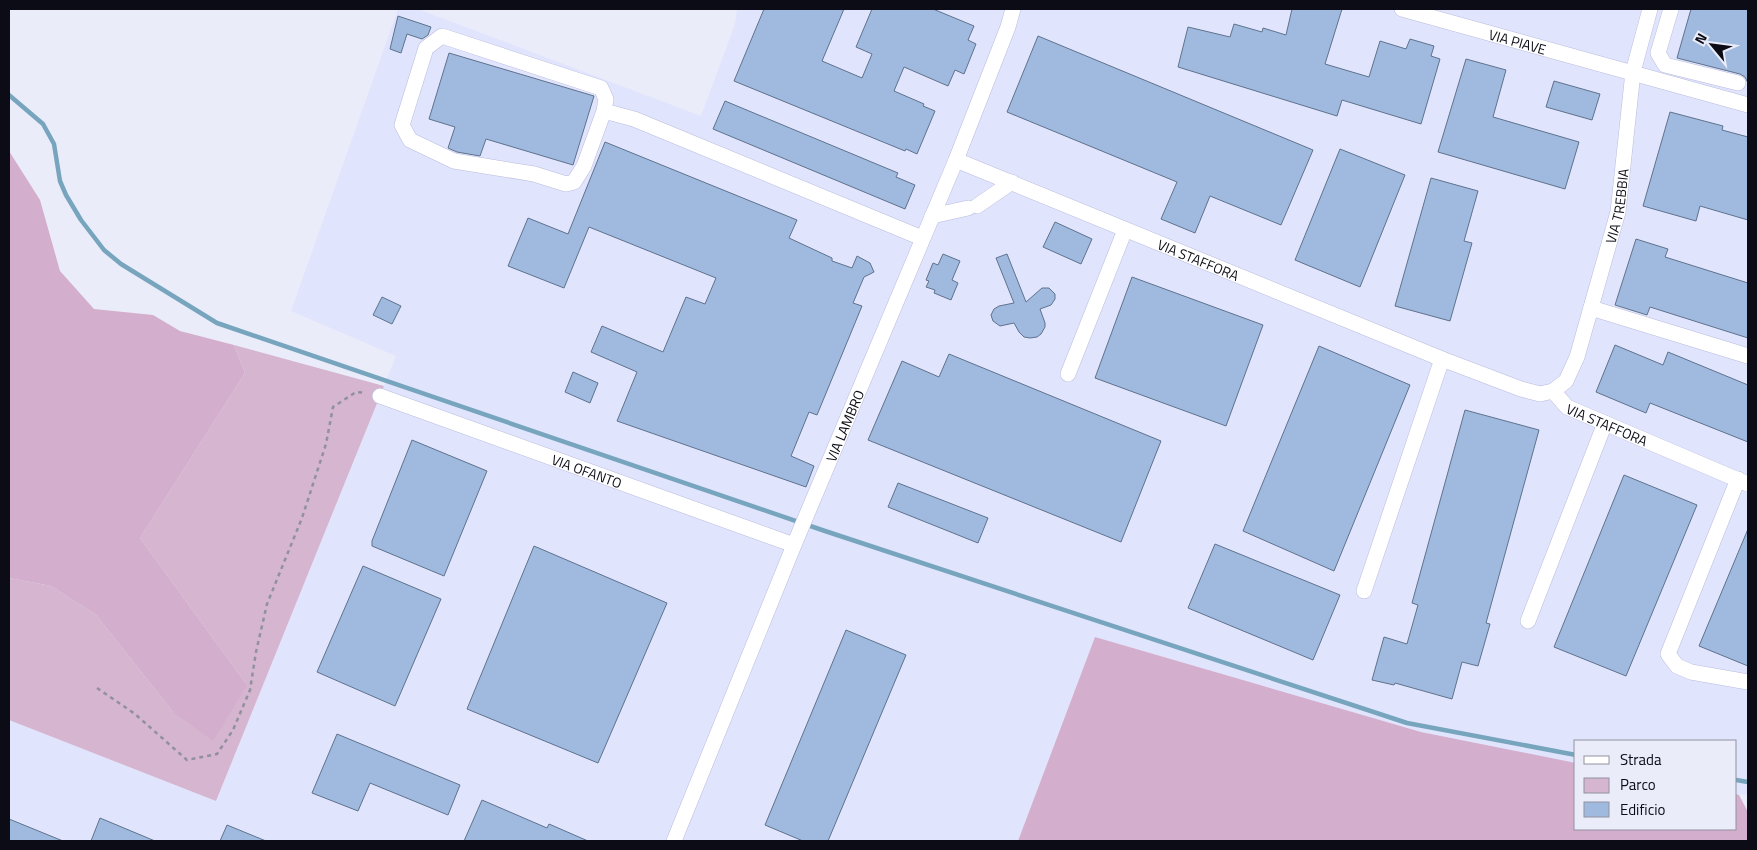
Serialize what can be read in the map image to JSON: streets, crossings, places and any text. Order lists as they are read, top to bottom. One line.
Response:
{"streets":{"street":["VIA PIAVE","VIA TREBBIA","VIA STAFFORA","VIA LAMBRO","VIA OFANTO"]},"crossings":[["VIA PIAVE","VIA TREBBIA"],["VIA TREBBIA","VIA STAFFORA"],["VIA STAFFORA","VIA LAMBRO"],["VIA LAMBRO","VIA OFANTO"]],"legend":["Strada","Parco","Edificio"],"north":"top left"}
